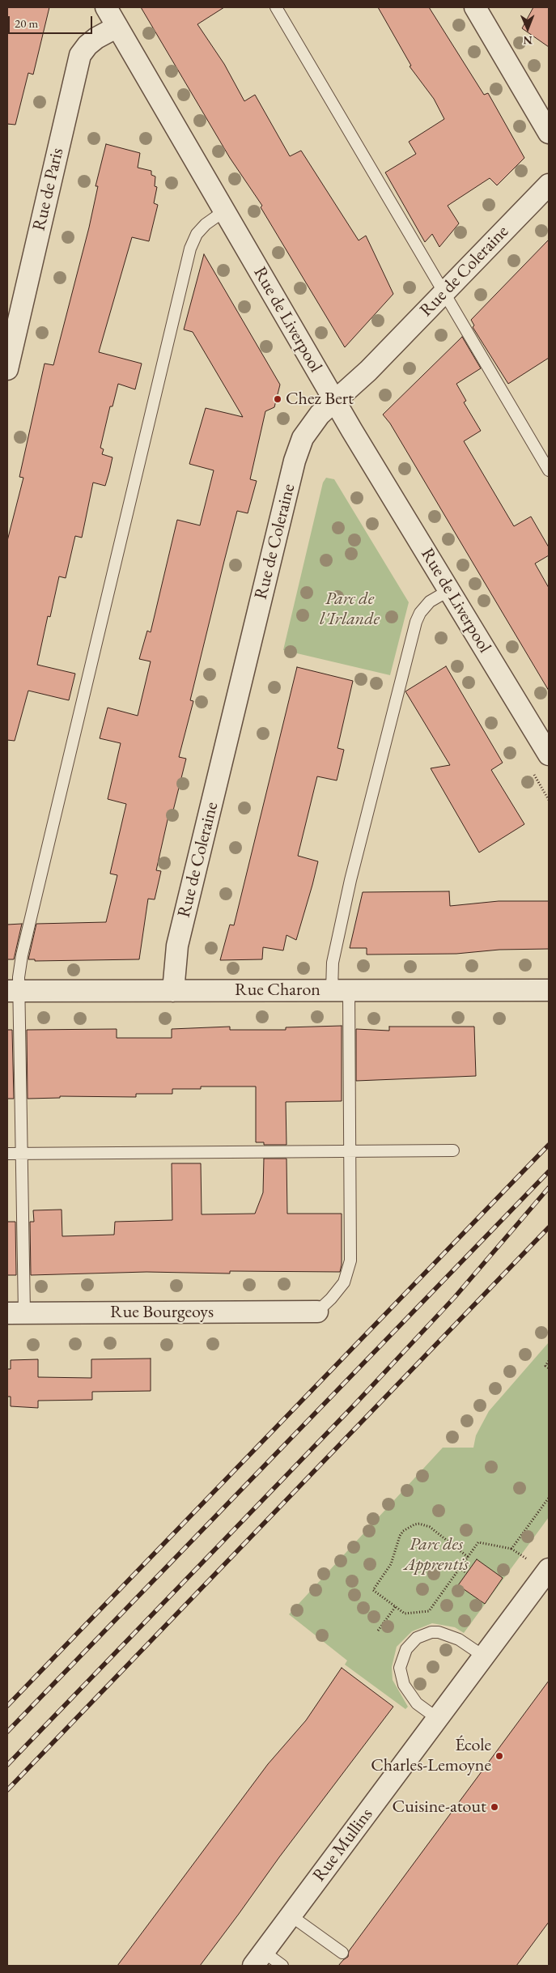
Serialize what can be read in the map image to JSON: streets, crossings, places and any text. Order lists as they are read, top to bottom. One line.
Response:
{"streets":{"street":["Rue de Paris","Rue de Coleraine","Rue de Liverpool","Rue Charon","Rue Bourgeoys","Rue Mullins"]},"crossings":[["Rue de Paris","Rue de Liverpool"],["Rue de Coleraine","Rue de Liverpool"],["Rue de Coleraine","Rue Charon"]],"parks":["Parc de l'Irlande","Parc des Apprentis"],"places":["Chez Bert","École Charles-Lemoyne","Cuisine-atout"],"scale_bar":"20 m","north":"bottom"}
